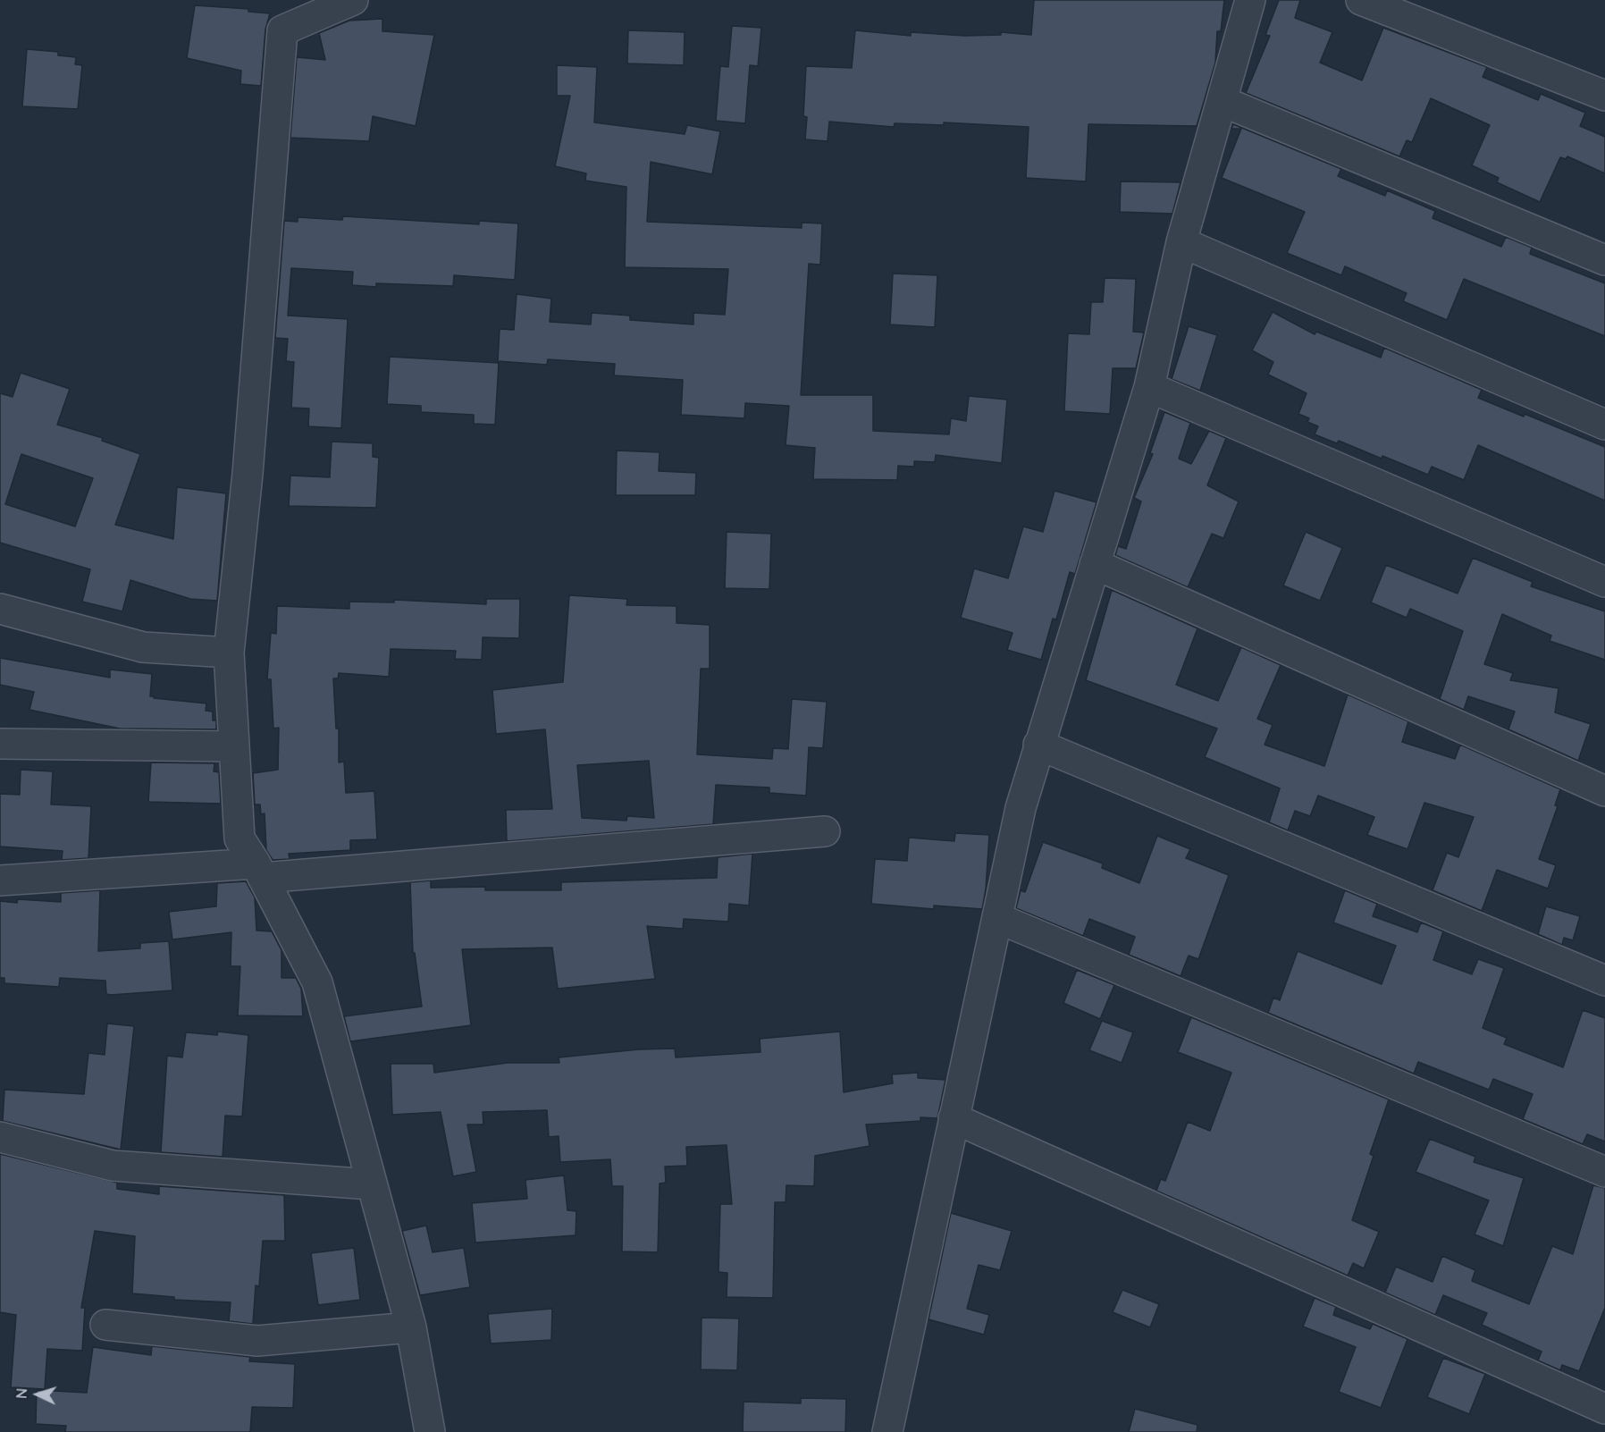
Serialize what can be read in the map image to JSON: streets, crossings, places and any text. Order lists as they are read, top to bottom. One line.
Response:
{"north":"left"}
